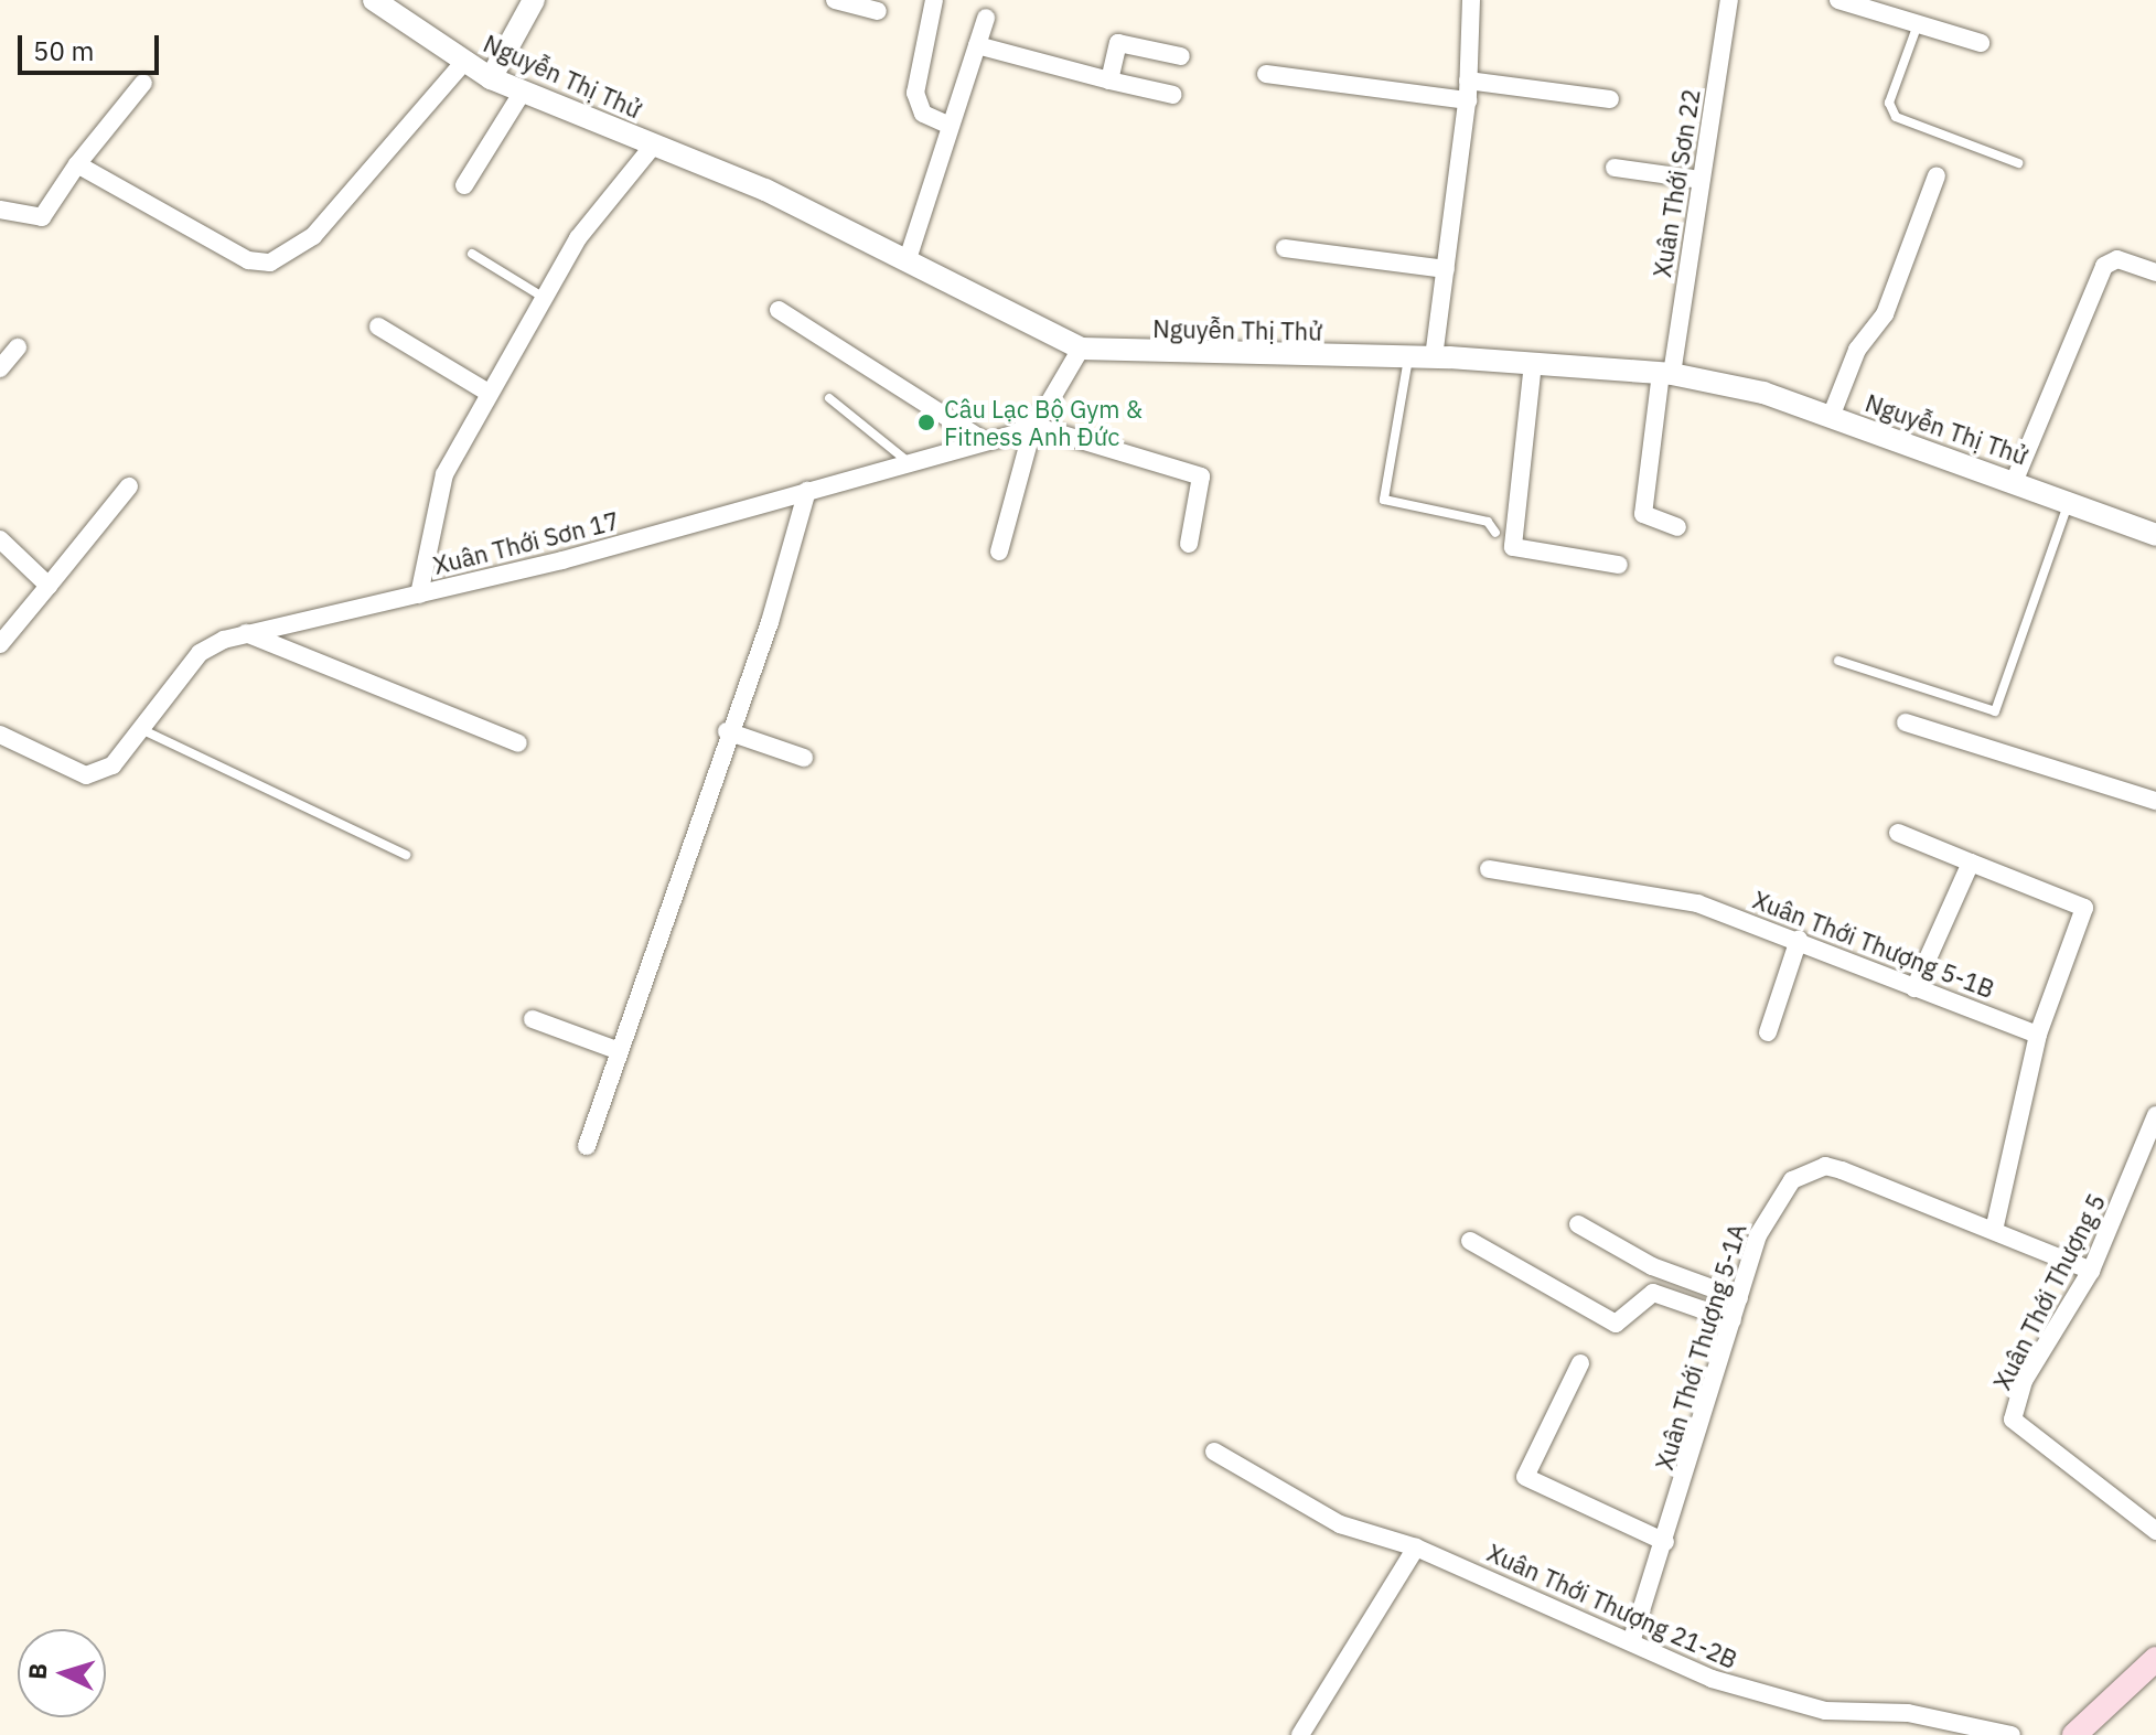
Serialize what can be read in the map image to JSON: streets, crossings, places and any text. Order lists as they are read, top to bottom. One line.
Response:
{"streets":{"street":["Nguyễn Thị Thử","Xuân Thới Sơn 22","Xuân Thới Sơn 17","Xuân Thới Thượng 5-1B","Xuân Thới Thượng 5","Xuân Thới Thượng 5-1A","Xuân Thới Thượng 21-2B"]},"crossings":[["Nguyễn Thị Thử","Xuân Thới Sơn 22"],["Xuân Thới Thượng 5","Xuân Thới Thượng 5-1A"],["Xuân Thới Thượng 5-1A","Xuân Thới Thượng 21-2B"]],"places":["Câu Lạc Bộ Gym & Fitness Anh Đức"],"scale_bar":"50 m","north":"left"}
